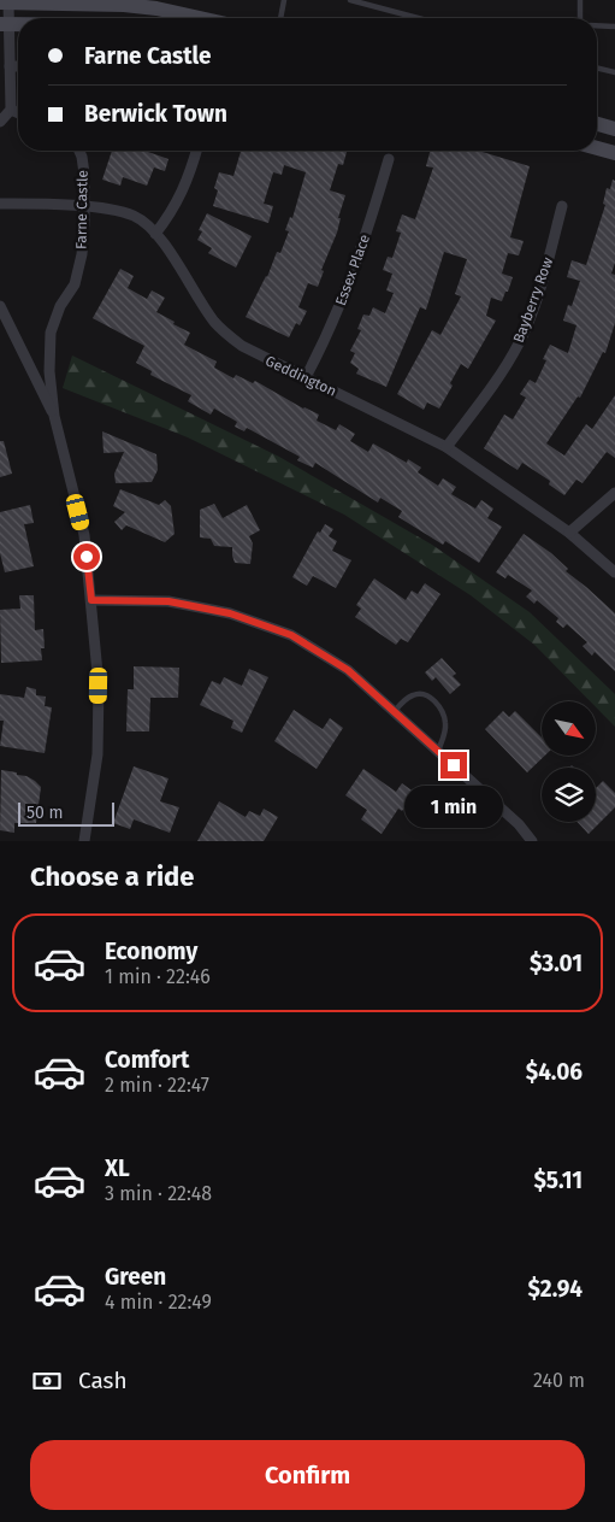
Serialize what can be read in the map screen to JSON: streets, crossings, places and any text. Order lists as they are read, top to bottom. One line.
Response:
{"streets":{"street":["Farne Castle","Essex Place","Bayberry Row","Geddington"]},"crossings":[["Farne Castle","Geddington"],["Essex Place","Geddington"],["Bayberry Row","Geddington"]],"scale_bar":"50 m","north":"bottom right","page":{"banner":["Farne Castle","Berwick Town"],"bubble":"1 min","scale":"50 m","heading":"Choose a ride","list":[{"name":"Economy","note":"1 min · 22:46","value":"$3.01"},{"name":"Comfort","note":"2 min · 22:47","value":"$4.06"},{"name":"XL","note":"3 min · 22:48","value":"$5.11"},{"name":"Green","note":"4 min · 22:49","value":"$2.94"}],"pay":["Cash","240 m"],"buttons":"Confirm"}}
